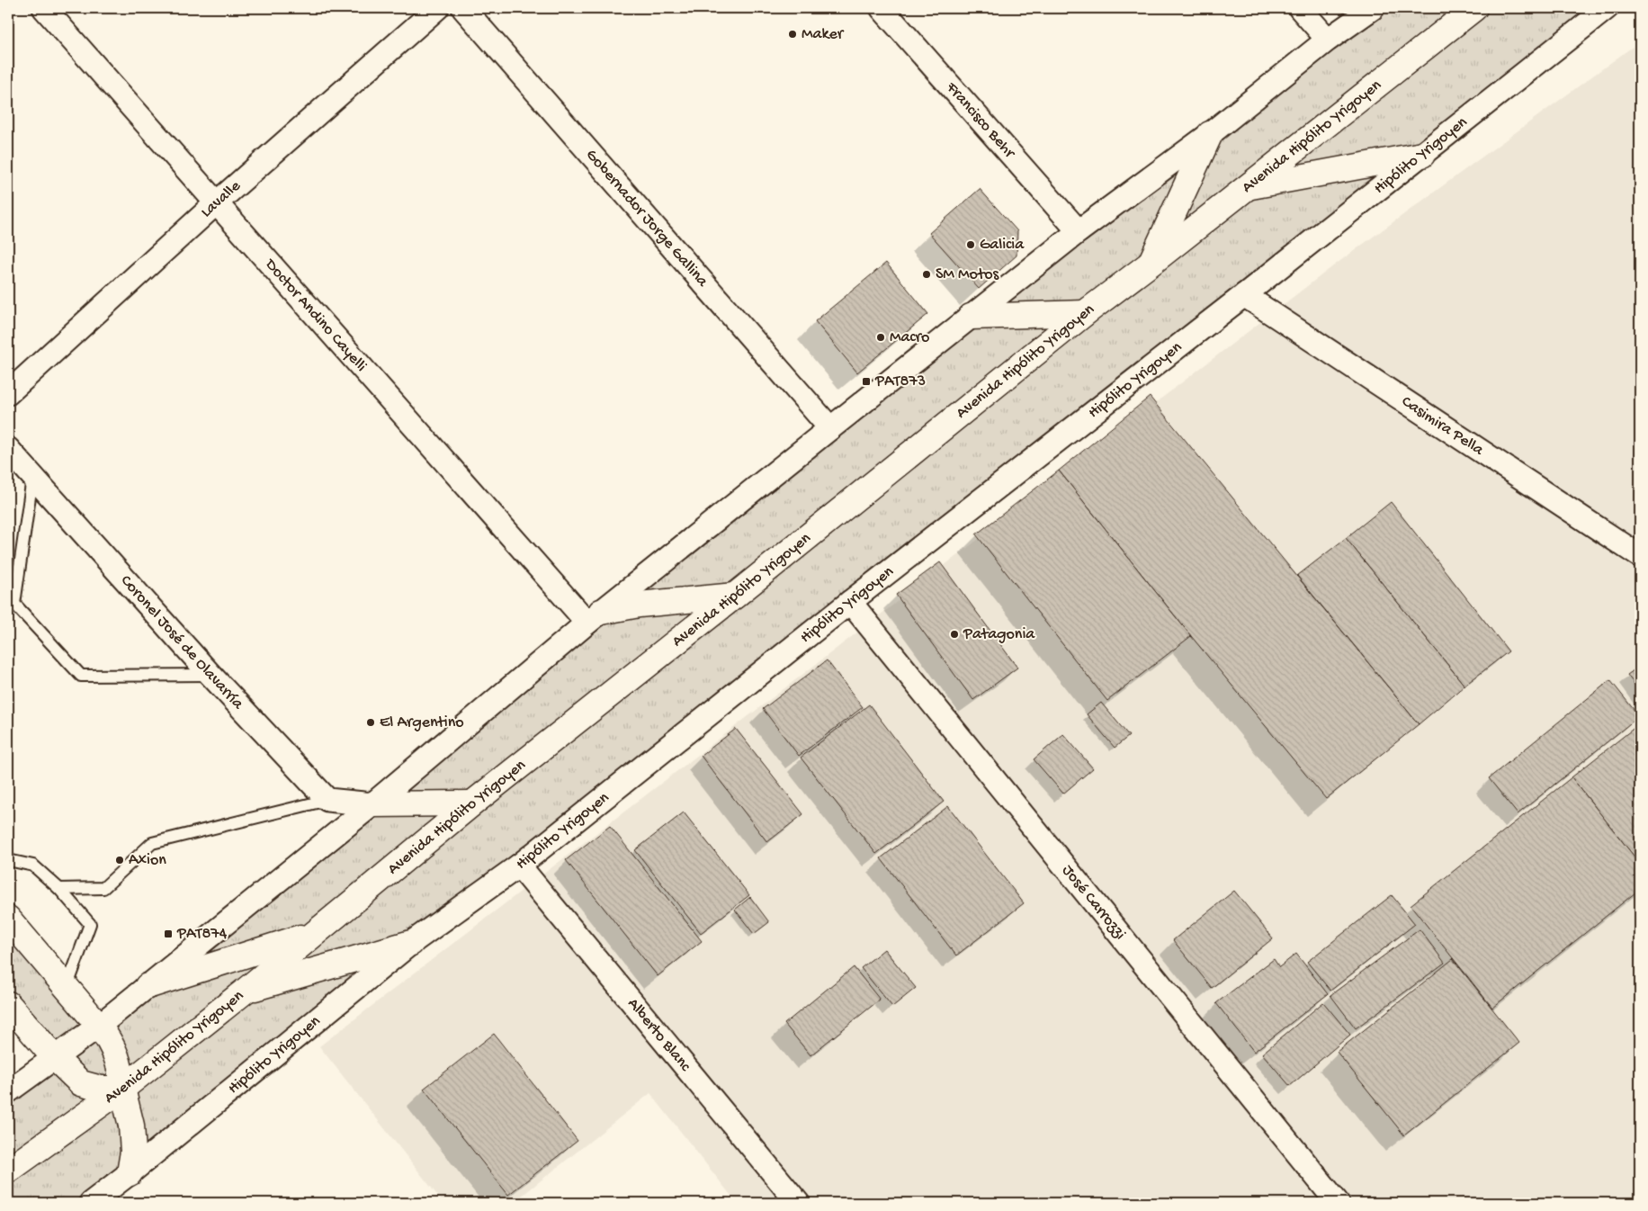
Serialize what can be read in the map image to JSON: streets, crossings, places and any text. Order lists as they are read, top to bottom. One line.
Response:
{"streets":{"main road":["Avenida Hipólito Yrigoyen"],"street":["Francisco Behr","Hipólito Yrigoyen","Lavalle","Gobernador Jorge Gallina","Doctor Andino Cayelli","Casimira Pella","Coronel José de Olavarría","José Carrozzi","Alberto Blanc"]},"crossings":[["Hipólito Yrigoyen","Casimira Pella"],["Hipólito Yrigoyen","José Carrozzi"],["Hipólito Yrigoyen","Alberto Blanc"],["Lavalle","Doctor Andino Cayelli"]],"places":{"other":["Maker","Galicia","SM Motos","Macro","Patagonia","El Argentino","Axion"],"transit":["PAT873","PAT874"]}}
